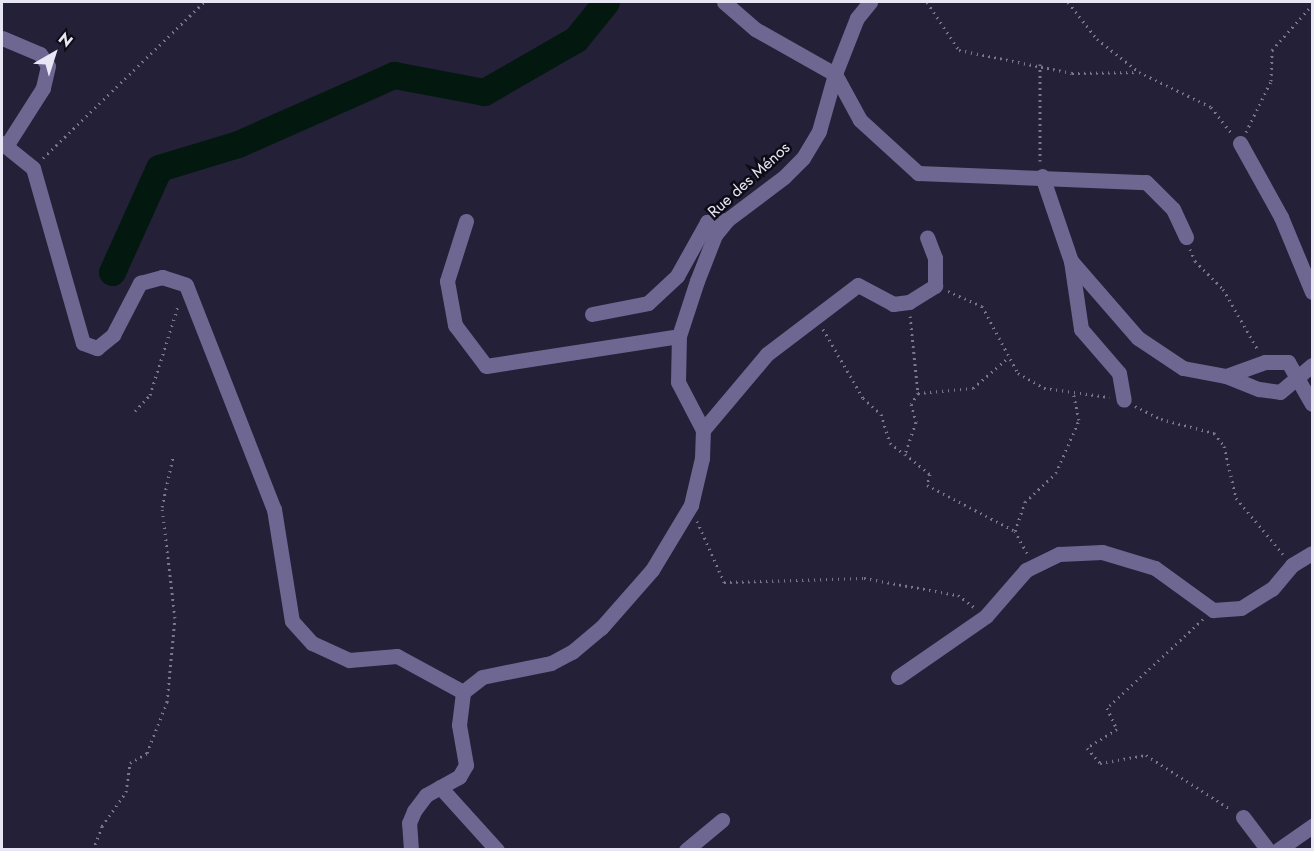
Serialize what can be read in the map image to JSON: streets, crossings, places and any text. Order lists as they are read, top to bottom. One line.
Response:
{"streets":{"street":["Rue des Ménos"]},"north":"top right"}
